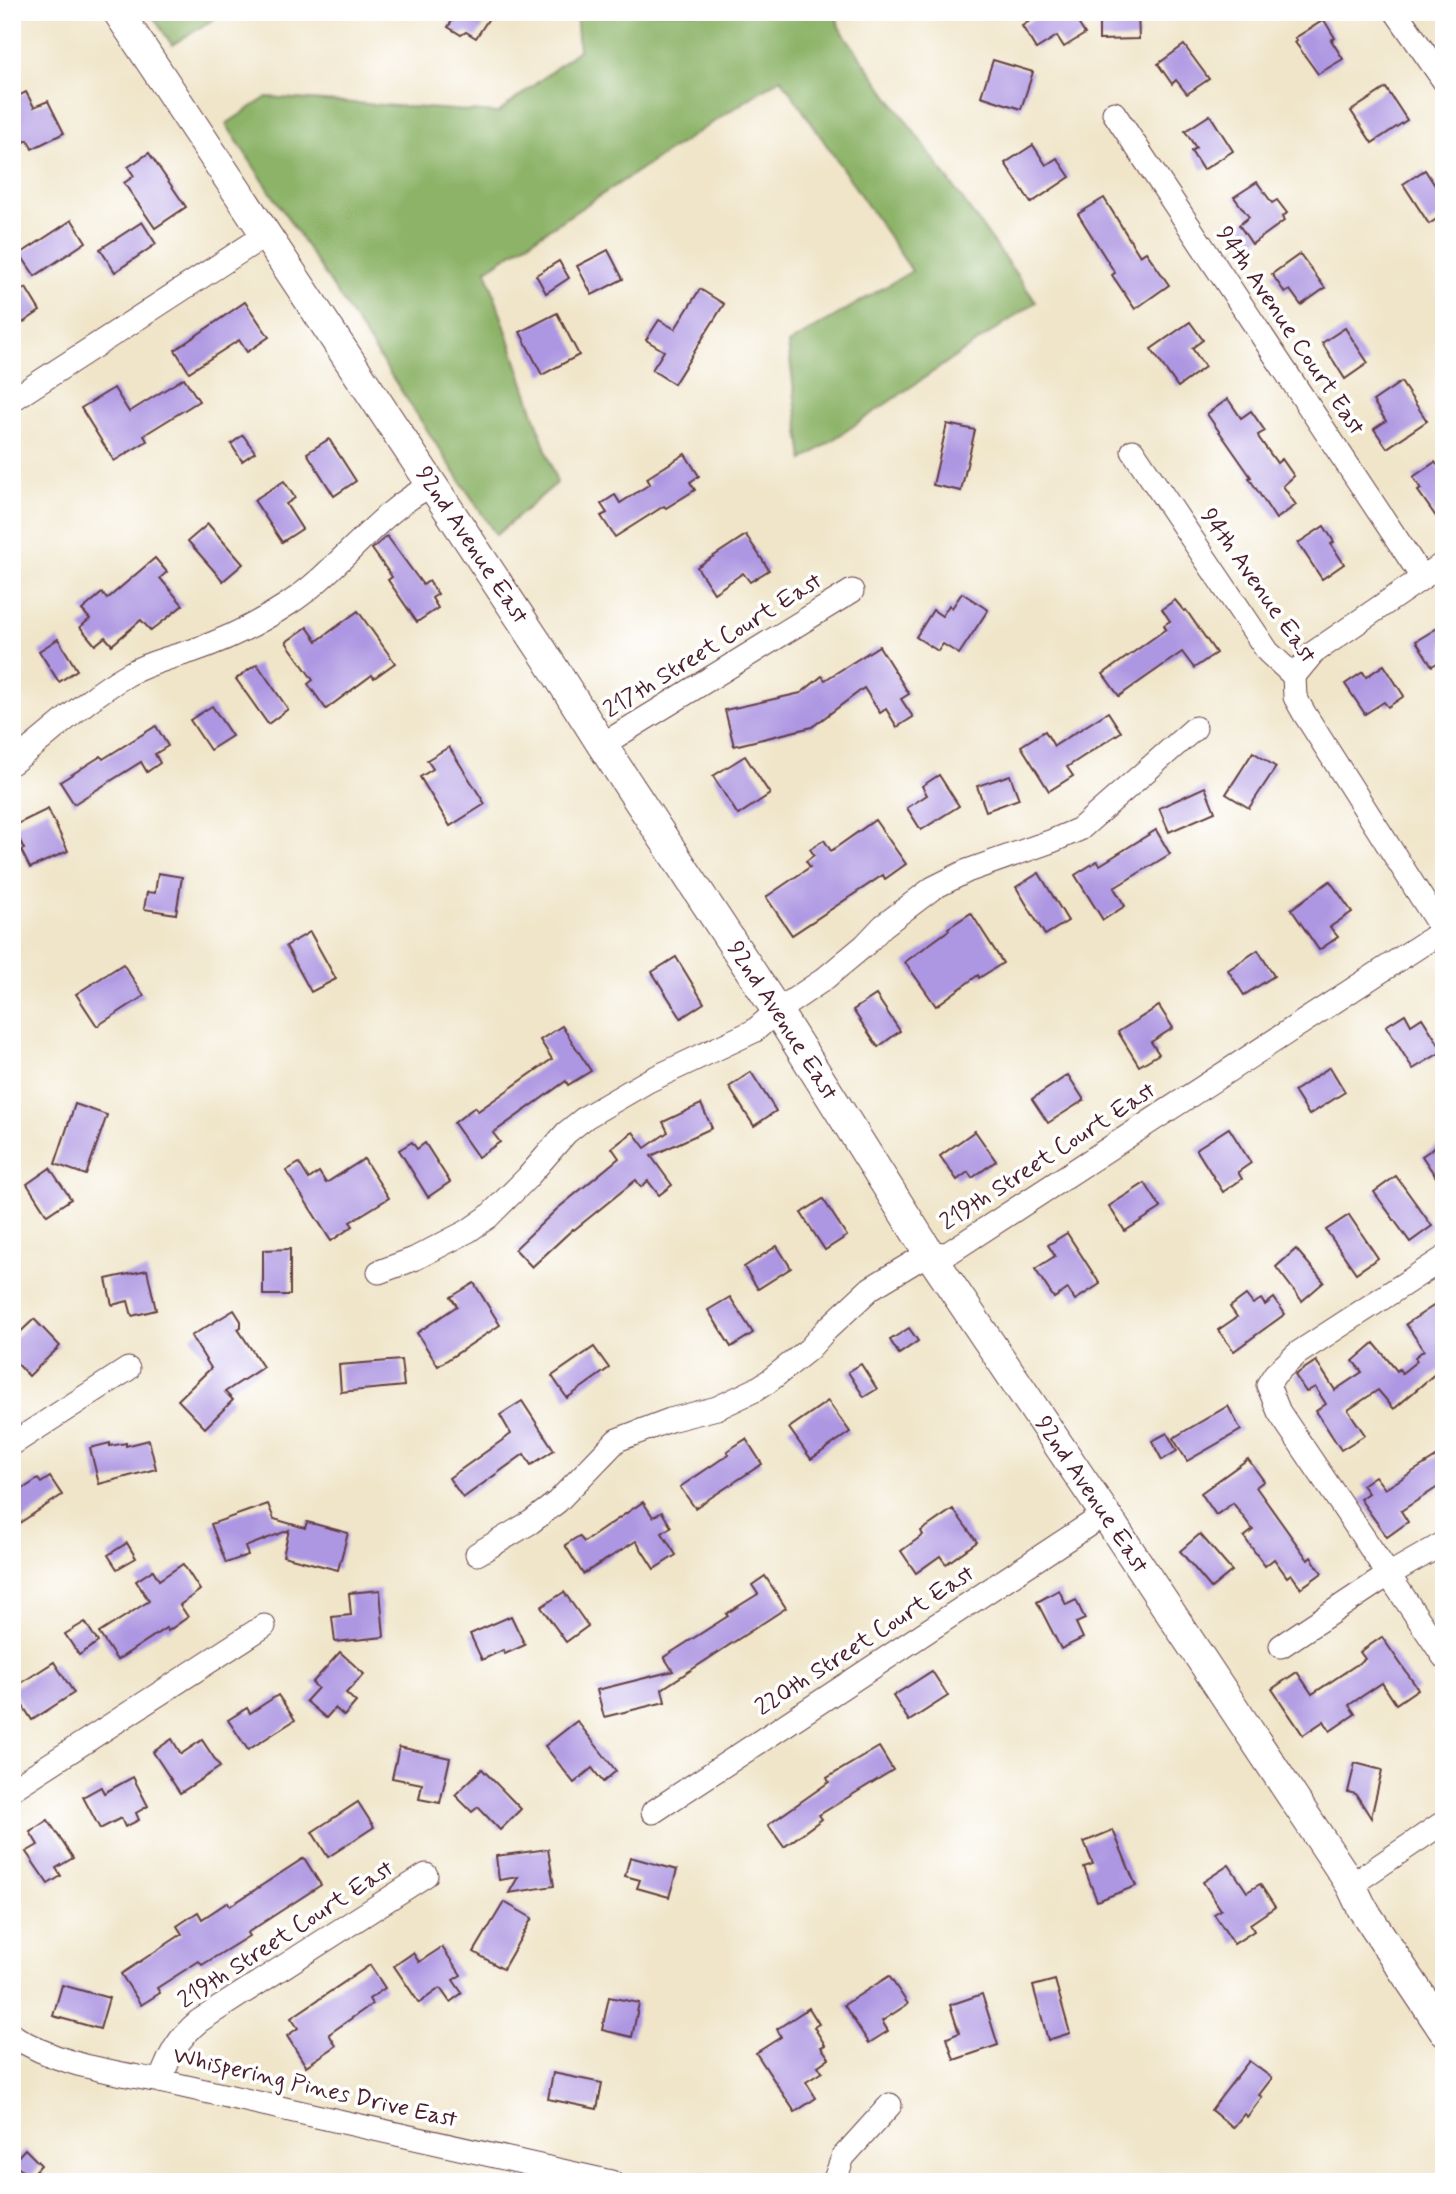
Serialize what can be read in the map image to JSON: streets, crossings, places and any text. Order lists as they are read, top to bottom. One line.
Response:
{"streets":{"street":["94th Avenue Court East","92nd Avenue East","94th Avenue East","217th Street Court East","219th Street Court East","220th Street Court East","Whispering Pines Drive East"]},"crossings":[["92nd Avenue East","217th Street Court East"],["92nd Avenue East","219th Street Court East"],["92nd Avenue East","220th Street Court East"],["94th Avenue East","219th Street Court East"],["219th Street Court East","Whispering Pines Drive East"]]}
